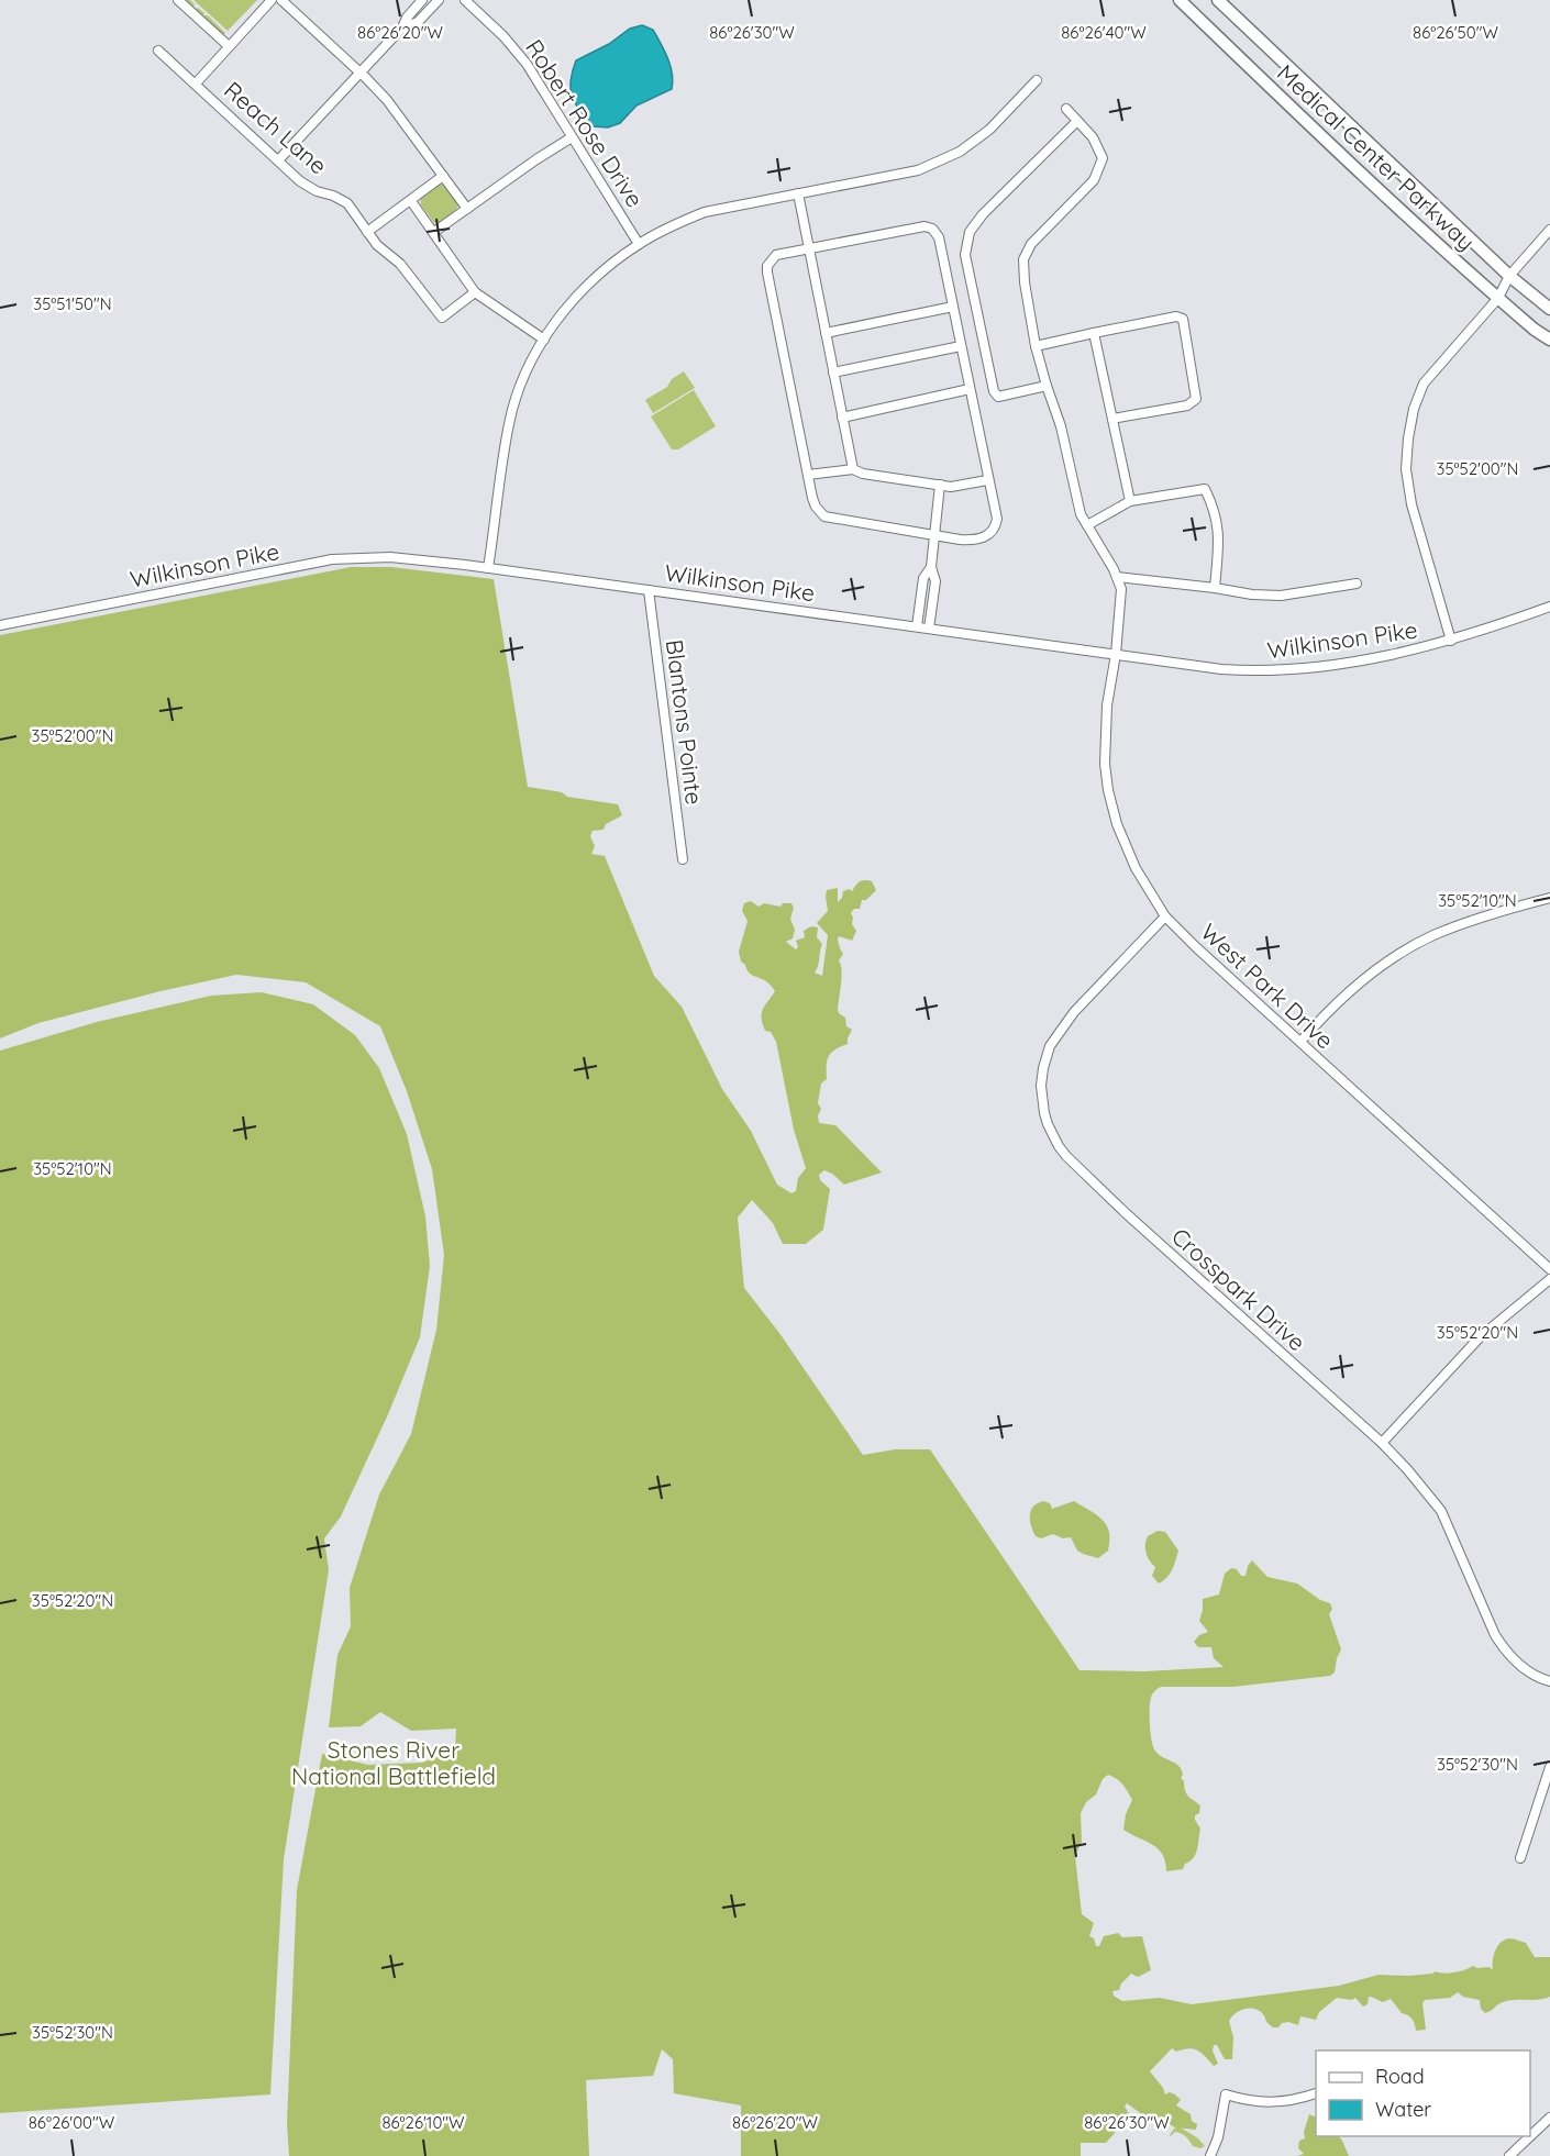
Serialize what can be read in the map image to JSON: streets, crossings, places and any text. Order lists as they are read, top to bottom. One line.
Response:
{"streets":{"main road":["Medical Center Parkway"],"street":["Robert Rose Drive","Reach Lane","Wilkinson Pike","Blantons Pointe","West Park Drive","Crosspark Drive"]},"crossings":[["Wilkinson Pike","Blantons Pointe"],["Wilkinson Pike","West Park Drive"],["West Park Drive","Crosspark Drive"]],"parks":["Stones River National Battlefield"],"legend":["Road","Water"],"coordinates":["86°26'20\"W","86°26'30\"W","86°26'40\"W","86°26'50\"W","35°51'50\"N","35°52'00\"N","35°52'10\"N","35°52'20\"N","35°52'30\"N","86°26'00\"W","86°26'10\"W"]}
